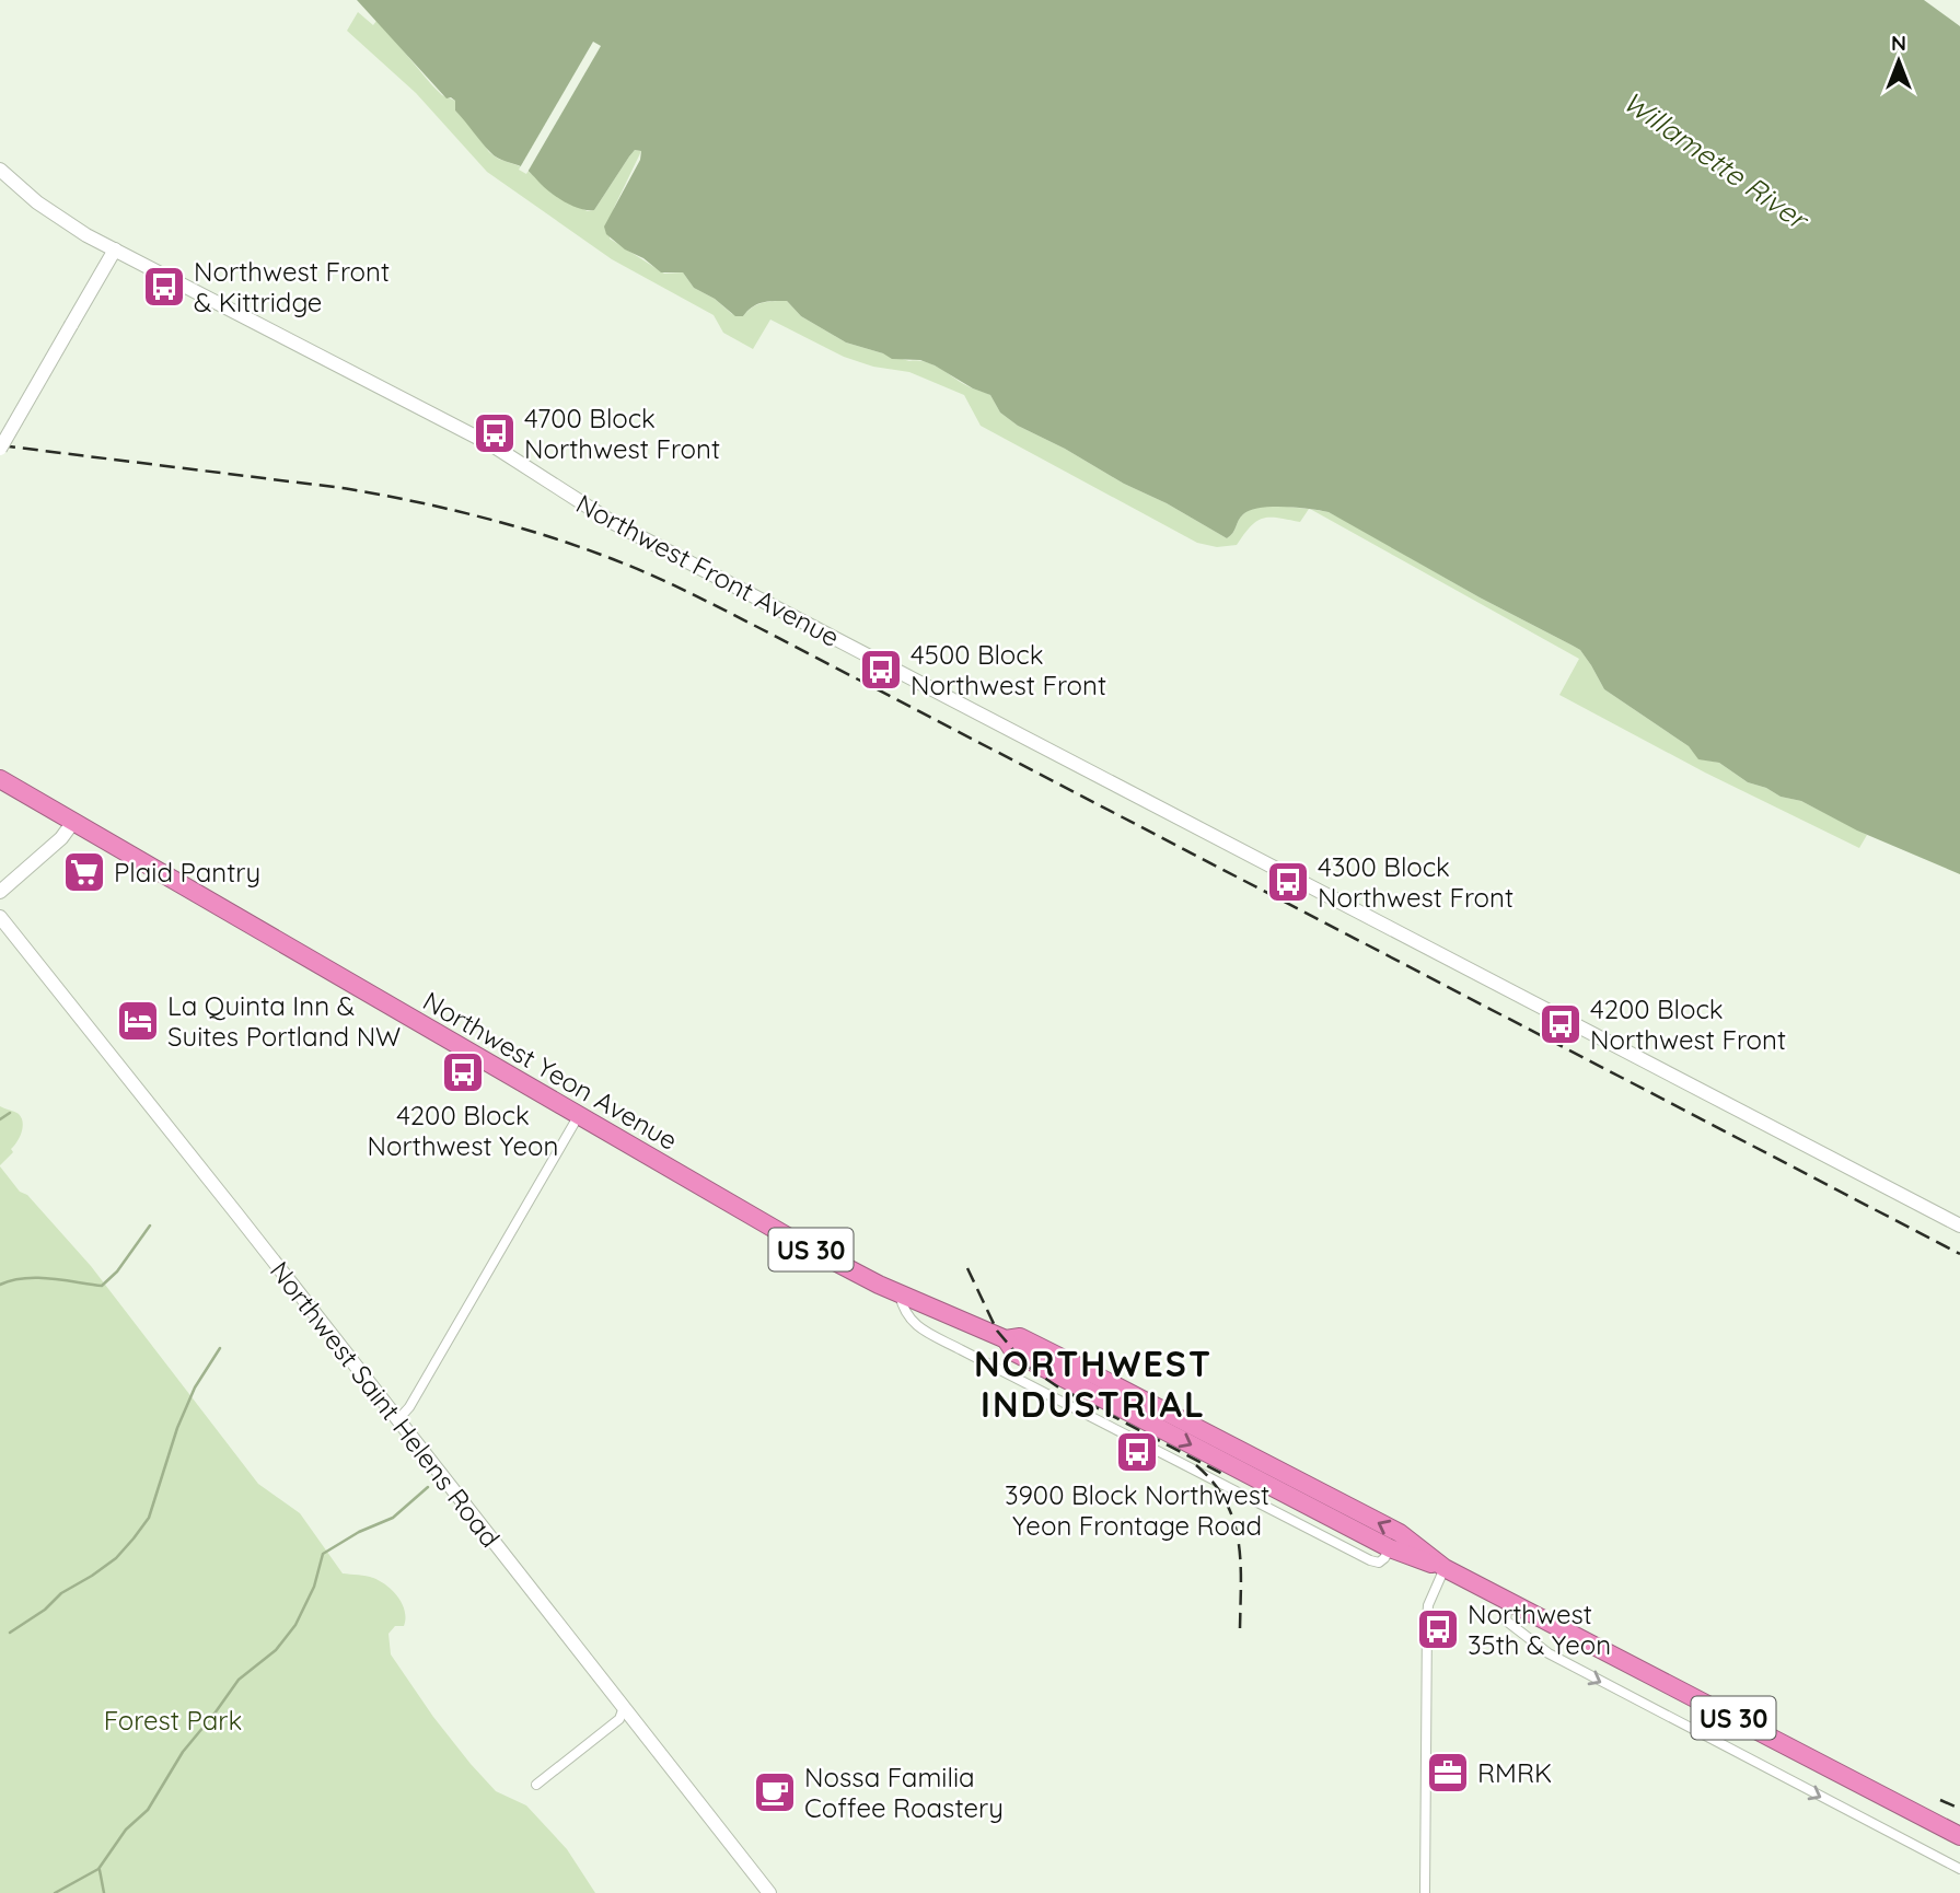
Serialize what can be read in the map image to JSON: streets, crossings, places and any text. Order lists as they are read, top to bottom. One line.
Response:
{"streets":{"highway":["Northwest Yeon Avenue","US 30"],"main road":["Northwest Front Avenue","Northwest Saint Helens Road"]},"districts":["NORTHWEST INDUSTRIAL"],"water":["Willamette River"],"parks":["Forest Park"],"places":{"bus stop":["Northwest Front & Kittridge","4700 Block Northwest Front","4500 Block Northwest Front","4300 Block Northwest Front","4200 Block Northwest Front","4200 Block Northwest Yeon","3900 Block Northwest Yeon Frontage Road","Northwest 35th & Yeon"],"supermarket":["Plaid Pantry"],"hotel":["La Quinta Inn & Suites Portland NW"],"office":["RMRK"],"cafe":["Nossa Familia Coffee Roastery"]},"north":"top"}
